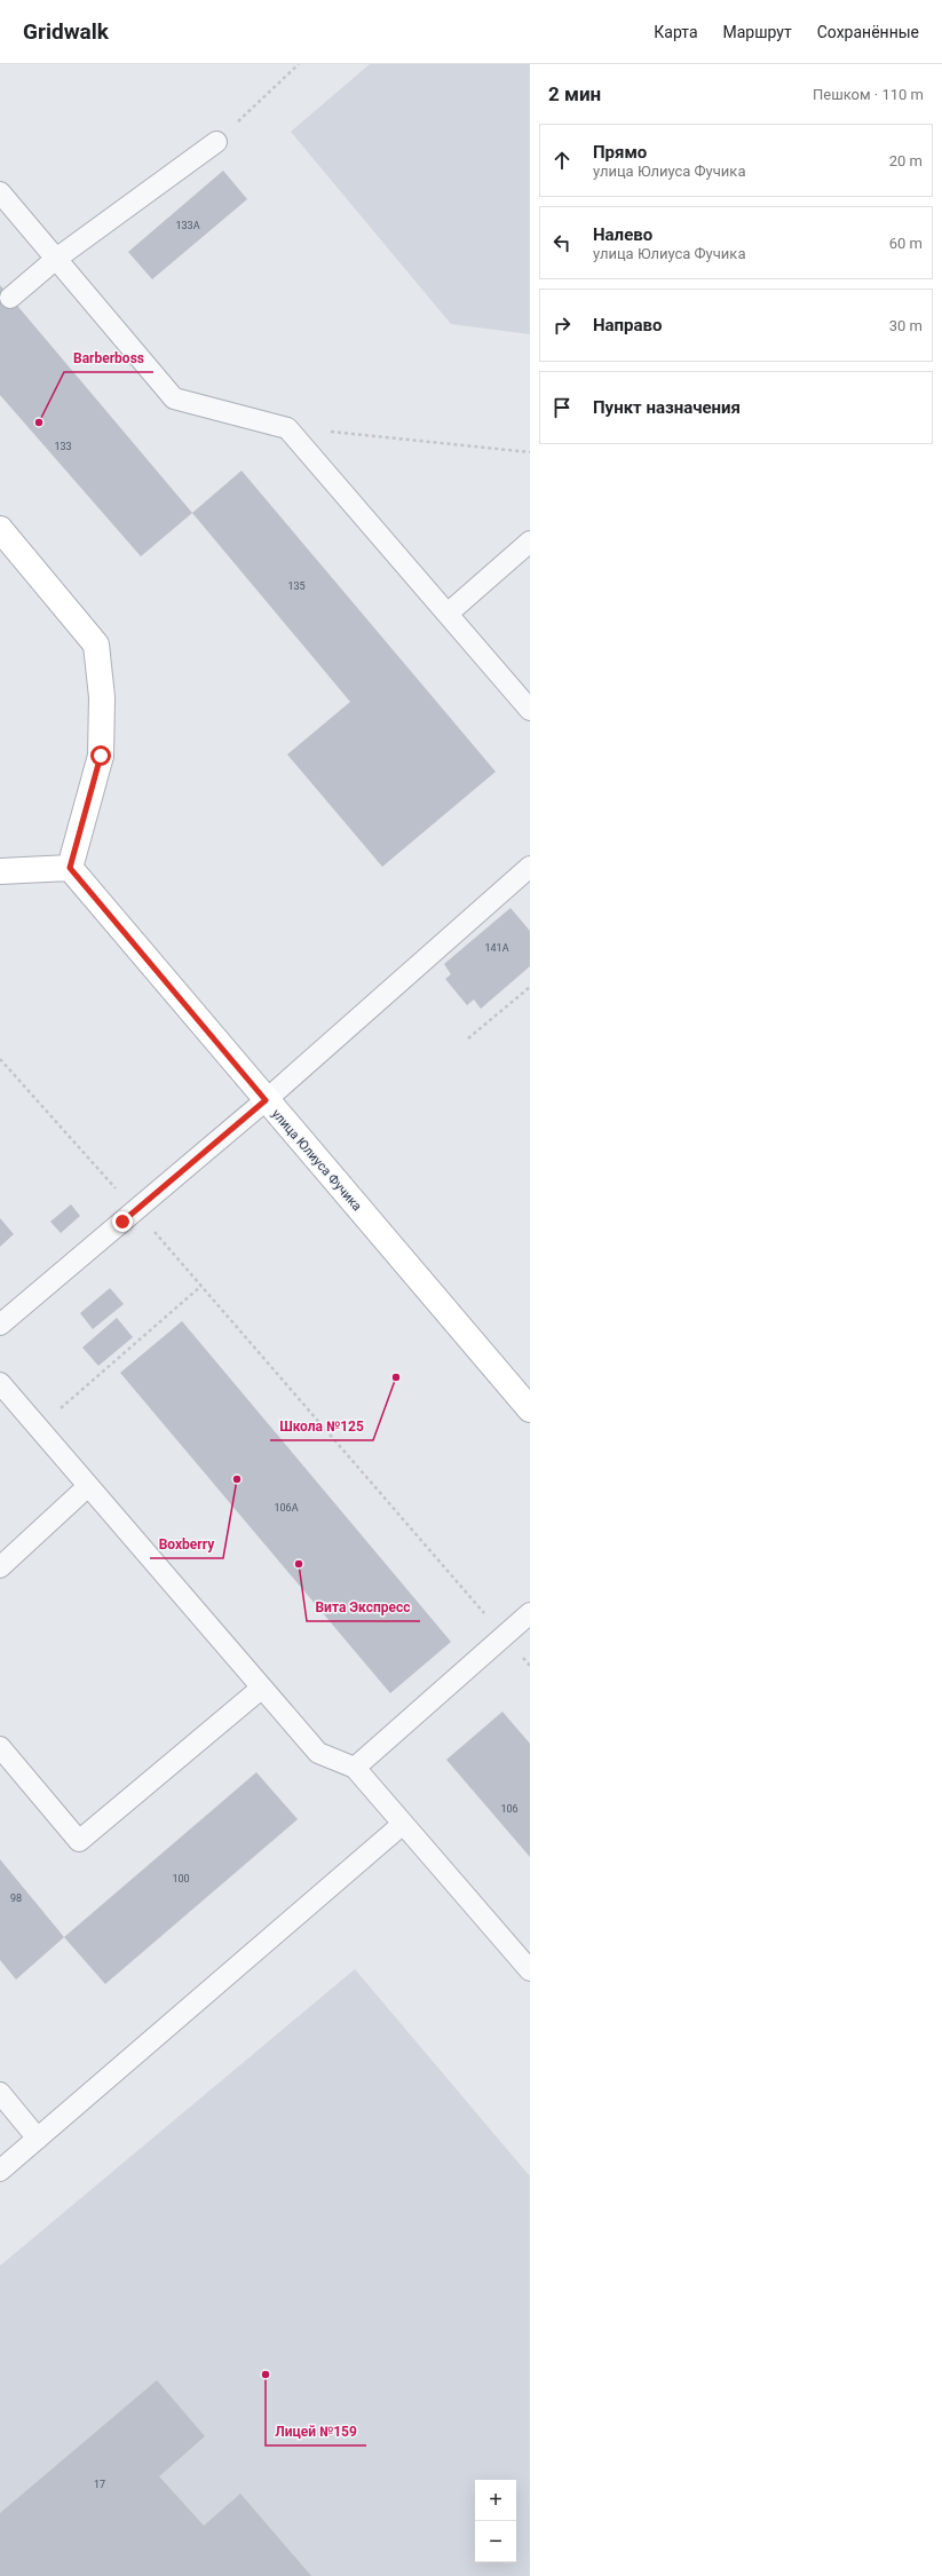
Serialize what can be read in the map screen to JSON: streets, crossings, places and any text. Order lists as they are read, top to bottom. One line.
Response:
{"streets":{"main road":["улица Юлиуса Фучика"]},"places":["Barberboss","Школа №125","Boxberry","Вита Экспресс","Лицей №159"],"house_numbers":["133А","133","135","141А","106А","106","100","98","17"],"page":{"header":"Gridwalk","nav":["Карта","Маршрут","Сохранённые"],"heading":["2 мин","Пешком · 110 m"],"list":[["Прямо","улица Юлиуса Фучика","20 m"],["Налево","улица Юлиуса Фучика","60 m"],["Направо","30 m"],"Пункт назначения"],"map_buttons":["+","−"]}}
